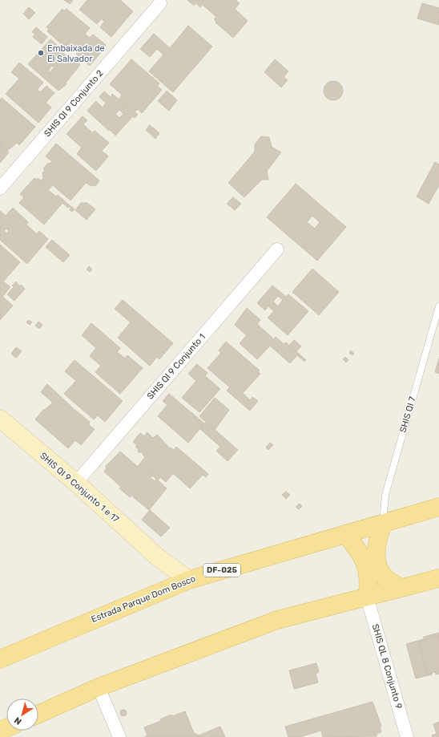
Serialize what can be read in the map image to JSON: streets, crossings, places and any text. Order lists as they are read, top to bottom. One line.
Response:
{"streets":{"main road":["DF-025","Estrada Parque Dom Bosco"],"street":["SHIS QI 9 Conjunto 2","SHIS QI 9 Conjunto 1","SHIS QI 9 Conjunto 1 e 17","SHIS QL 8 Conjunto 9"],"lane":["SHIS QI 7"]},"crossings":[["SHIS QI 9 Conjunto 1","SHIS QI 9 Conjunto 1 e 17"],["SHIS QI 7","Estrada Parque Dom Bosco"],["SHIS QI 9 Conjunto 1 e 17","Estrada Parque Dom Bosco"]],"places":["Embaixada de El Salvador"],"north":"bottom left"}
